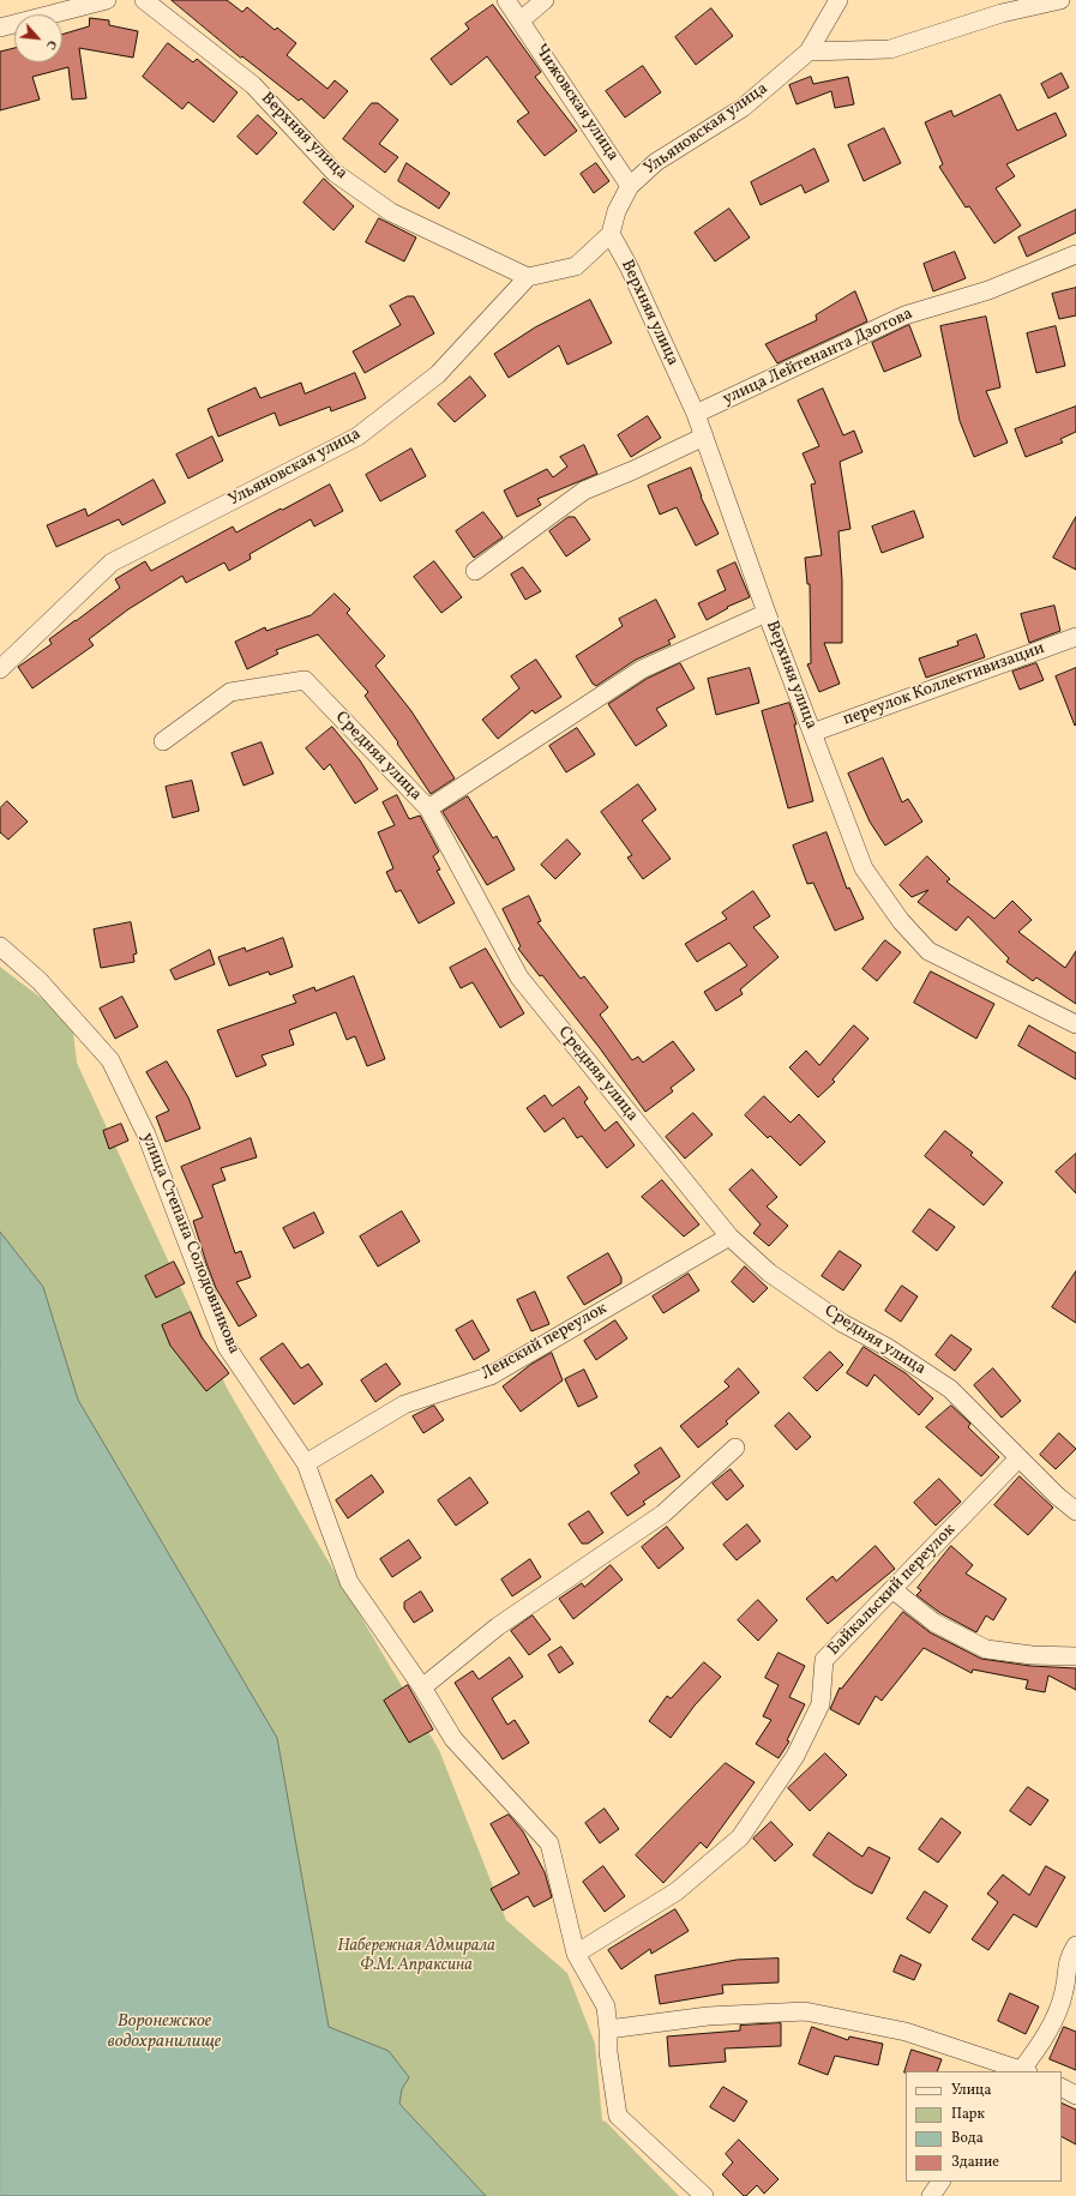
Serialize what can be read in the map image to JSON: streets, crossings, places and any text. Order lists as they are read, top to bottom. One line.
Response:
{"streets":{"street":["Чижовская улица","Ульяновская улица","Верхняя улица","улица Лейтенанта Дзотова","переулок Коллективизации","Средняя улица","улица Степана Солодовникова","Ленский переулок","Байкальский переулок"]},"crossings":[["Чижовская улица","Ульяновская улица"],["Ульяновская улица","Верхняя улица"],["Верхняя улица","улица Лейтенанта Дзотова"],["Верхняя улица","переулок Коллективизации"],["Средняя улица","Ленский переулок"],["Средняя улица","Байкальский переулок"],["улица Степана Солодовникова","Ленский переулок"],["улица Степана Солодовникова","Байкальский переулок"]],"water":["Воронежское водохранилище"],"parks":["Набережная Адмирала Ф.М. Апраксина"],"legend":["Улица","Парк","Вода","Здание"],"north":"bottom right"}
